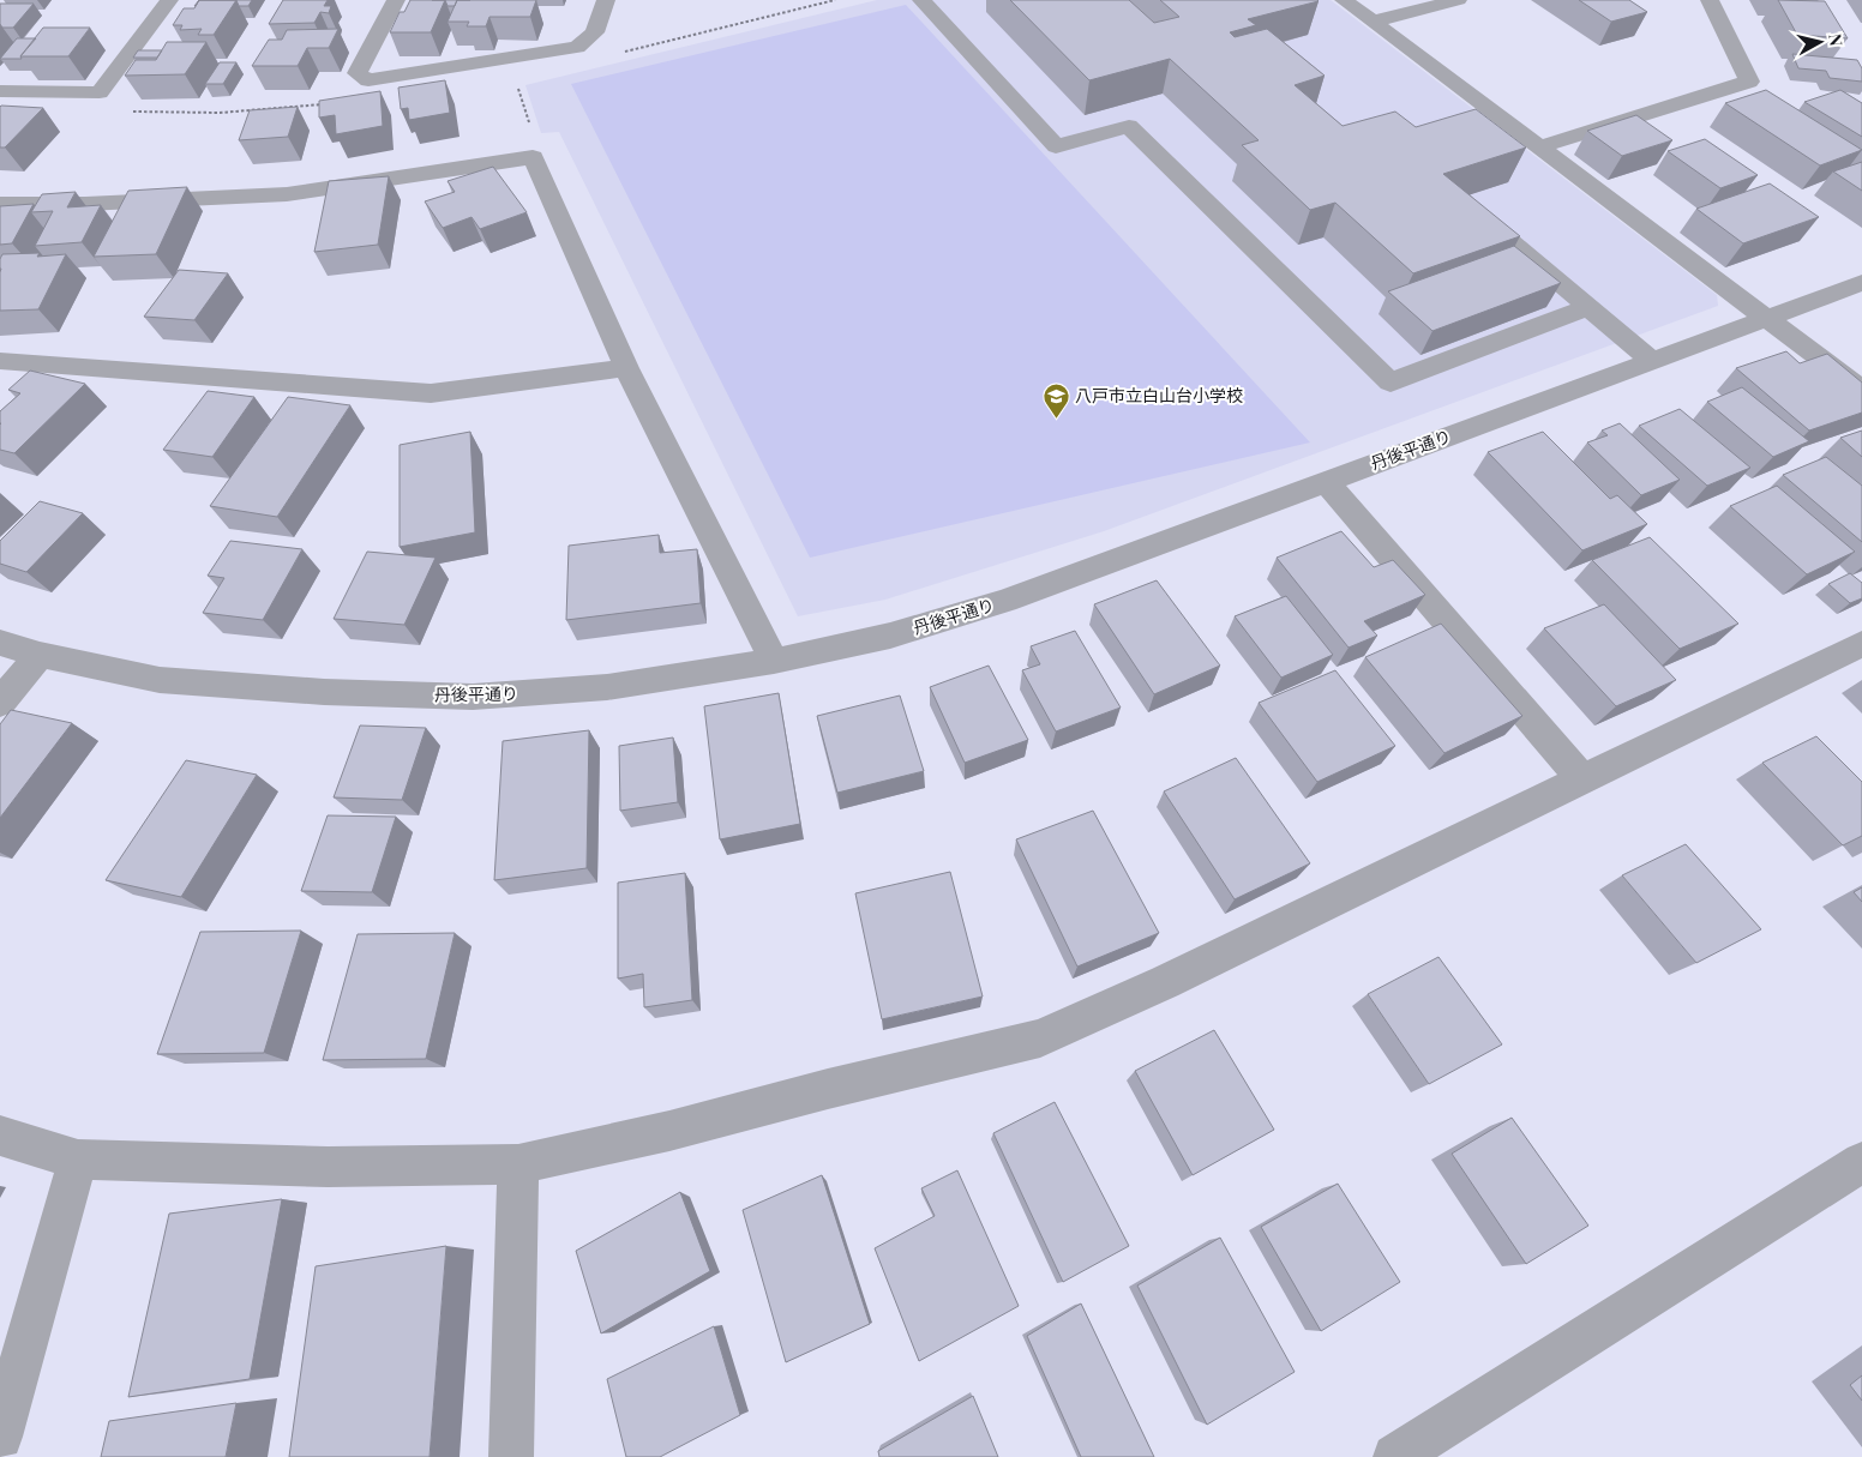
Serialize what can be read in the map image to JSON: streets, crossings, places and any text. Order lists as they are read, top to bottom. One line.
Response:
{"streets":{"street":["丹後平通り"]},"places":{"school or university":["八戸市立白山台小学校"]},"north":"right"}
